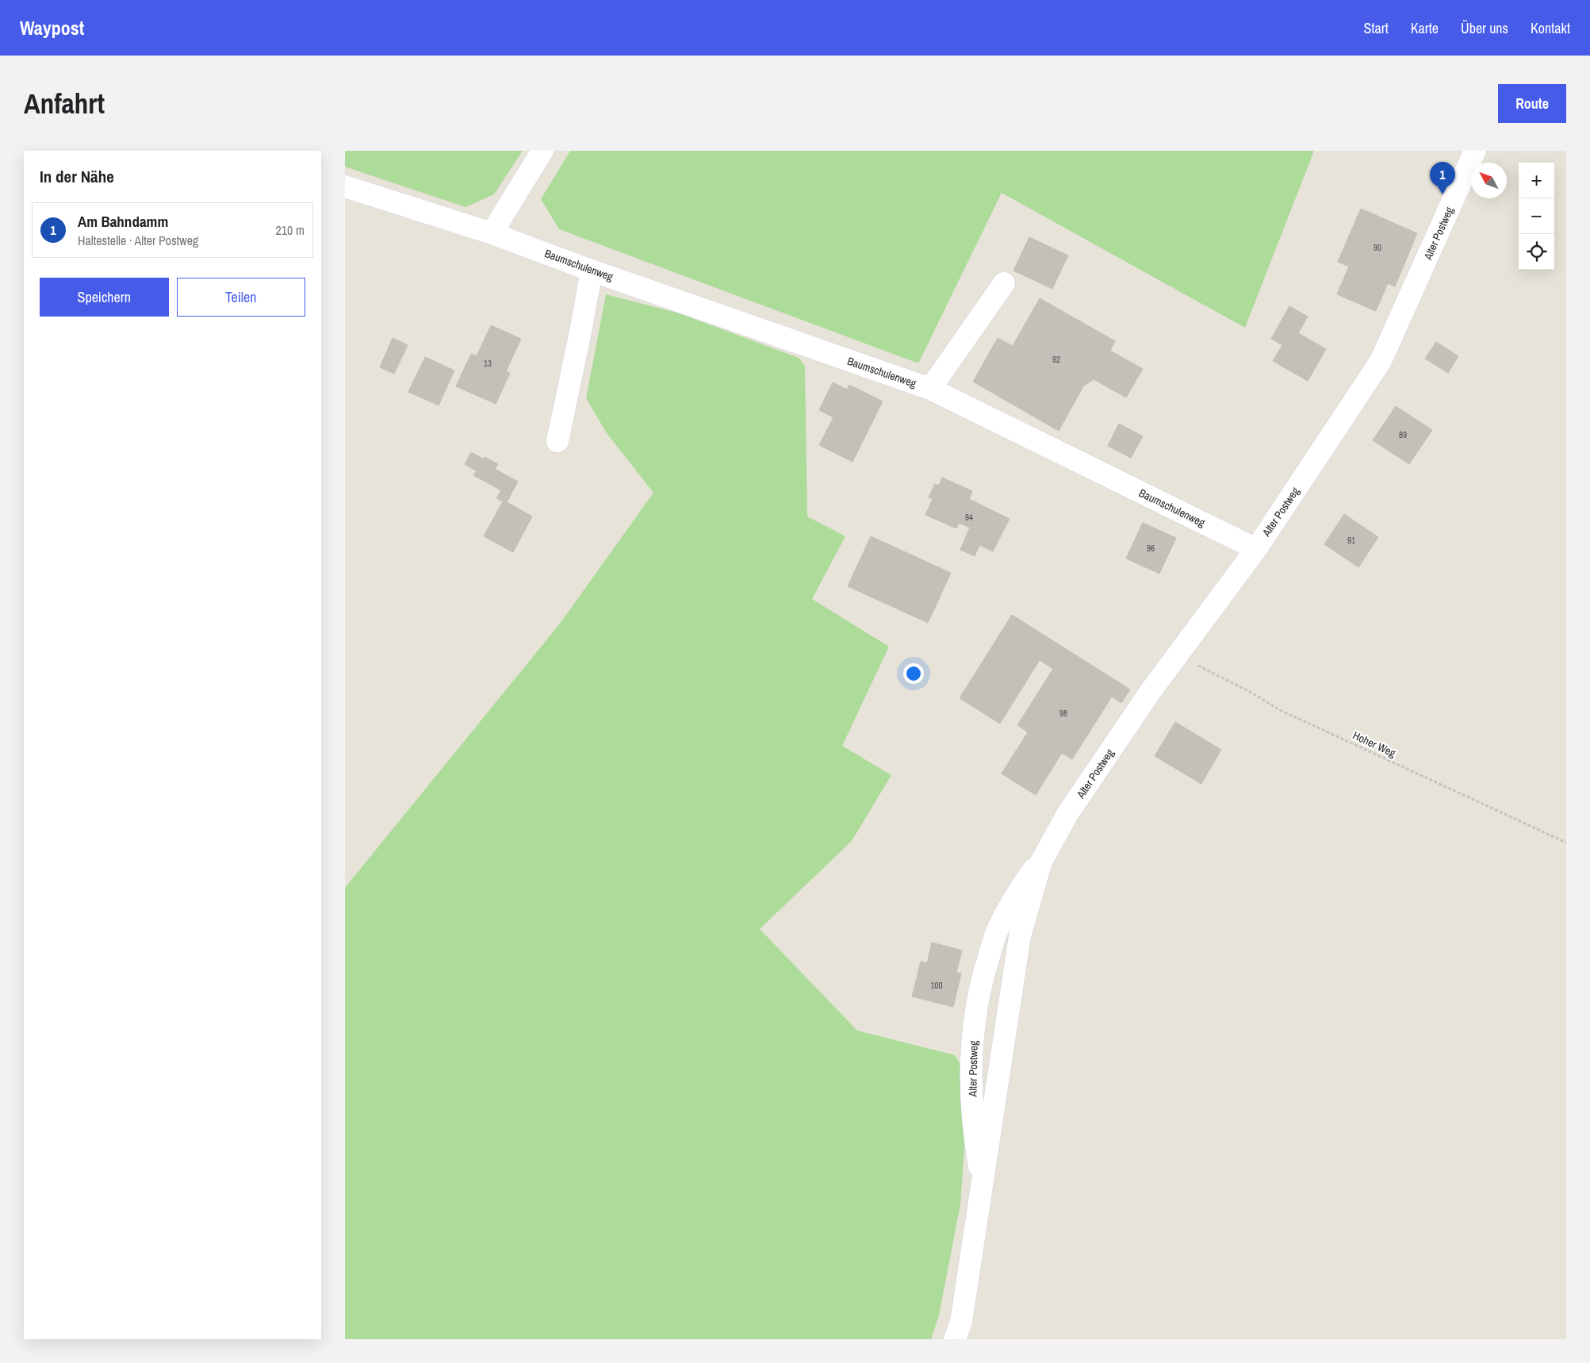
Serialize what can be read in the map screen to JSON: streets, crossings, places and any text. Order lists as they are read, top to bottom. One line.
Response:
{"streets":{"street":["Alter Postweg","Baumschulenweg"],"path":["Hoher Weg"]},"crossings":[["Alter Postweg","Baumschulenweg"],["Alter Postweg","Hoher Weg"]],"house_numbers":["90","92","13","89","94","91","96","98","100"],"north":"top left","page":{"header":"Waypost","nav":["Start","Karte","Über uns","Kontakt"],"buttons":["Route",["Speichern","Teilen"]],"title":"Anfahrt","heading":"In der Nähe","pins":"1","map_buttons":["+","−"],"list":[{"mark":"1","name":"Am Bahndamm","note":"Haltestelle · Alter Postweg","value":"210 m"}]}}
